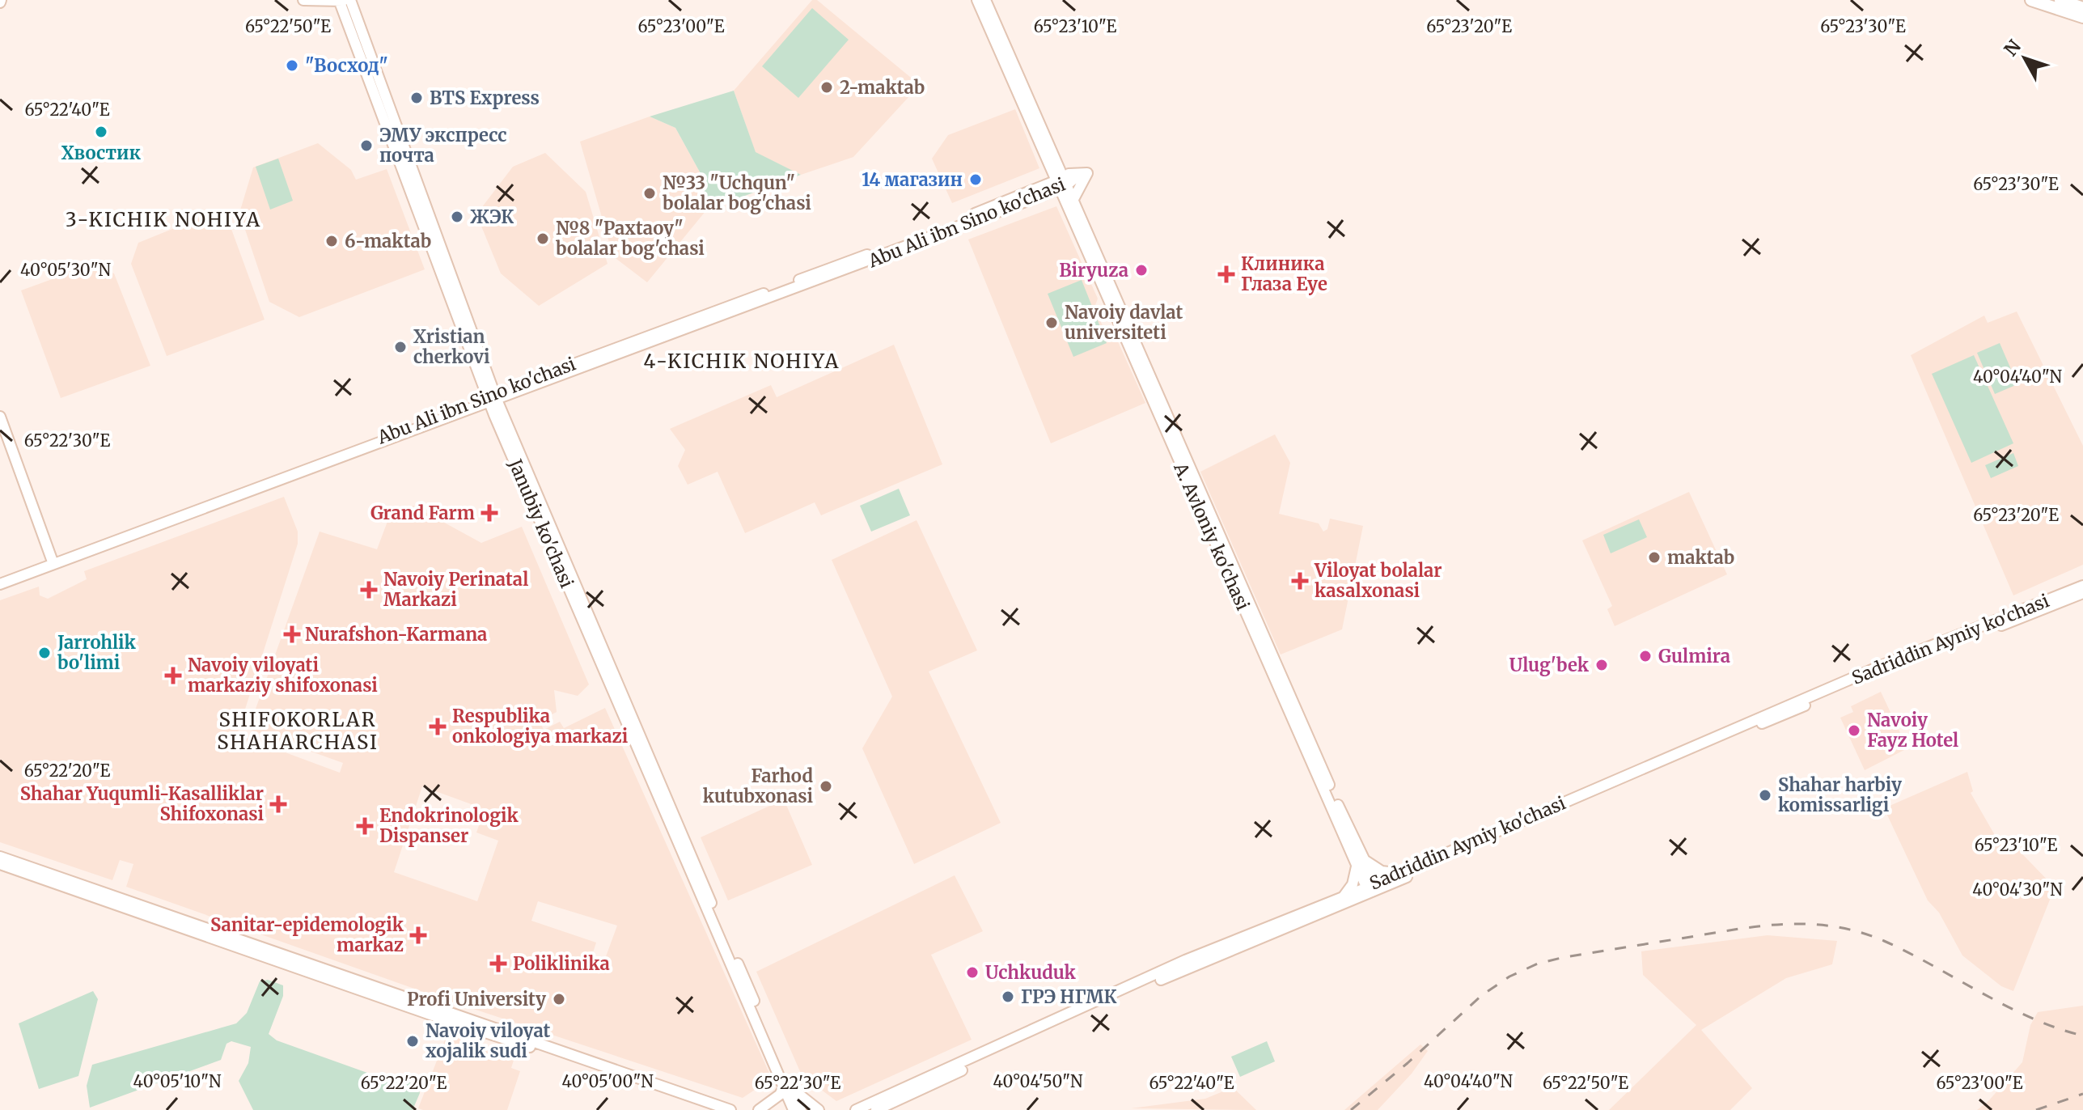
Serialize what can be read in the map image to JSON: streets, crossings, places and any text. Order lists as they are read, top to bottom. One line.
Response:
{"streets":{"main road":["Abu Ali ibn Sino ko'chasi","Janubiy ko'chasi","A. Avloniy ko'chasi","Sadriddin Ayniy ko'chasi"]},"crossings":[["Abu Ali ibn Sino ko'chasi","Janubiy ko'chasi"],["Abu Ali ibn Sino ko'chasi","A. Avloniy ko'chasi"],["A. Avloniy ko'chasi","Sadriddin Ayniy ko'chasi"]],"districts":["3-KICHIK NOHIYA","4-KICHIK NOHIYA","SHIFOKORLAR SHAHARCHASI"],"places":{"other":["\"Восход\"","2-maktab","BTS Express","Хвостик","ЭМУ экспресс почта","14 магазин","№33 \"Uchqun\" bolalar bog'chasi","ЖЭК","№8 \"Paxtaoy\" bolalar bog'chasi","6-maktab","Biryuza","Navoiy davlat universiteti","Xristian cherkovi","maktab","Jarrohlik bo'limi","Gulmira","Ulug'bek","Navoiy Fayz Hotel","Farhod kutubxonasi","Shahar harbiy komissarligi","Uchkuduk","ГРЭ НГМК","Profi University","Navoiy viloyat xojalik sudi"],"health":["Клиника Глаза Eye","Grand Farm","Viloyat bolalar kasalxonasi","Navoiy Perinatal Markazi","Nurafshon-Karmana","Navoiy viloyati markaziy shifoxonasi","Respublika onkologiya markazi","Shahar Yuqumli-Kasalliklar Shifoxonasi","Endokrinologik Dispanser","Sanitar-epidemologik markaz","Poliklinika"]},"north":"top left","coordinates":["65°22'50\"E","65°23'00\"E","65°23'10\"E","65°23'20\"E","65°23'30\"E","65°22'40\"E","40°05'30\"N","40°04'40\"N","65°22'30\"E","65°22'20\"E","40°04'30\"N","40°05'10\"N","40°05'00\"N","40°04'50\"N"]}
